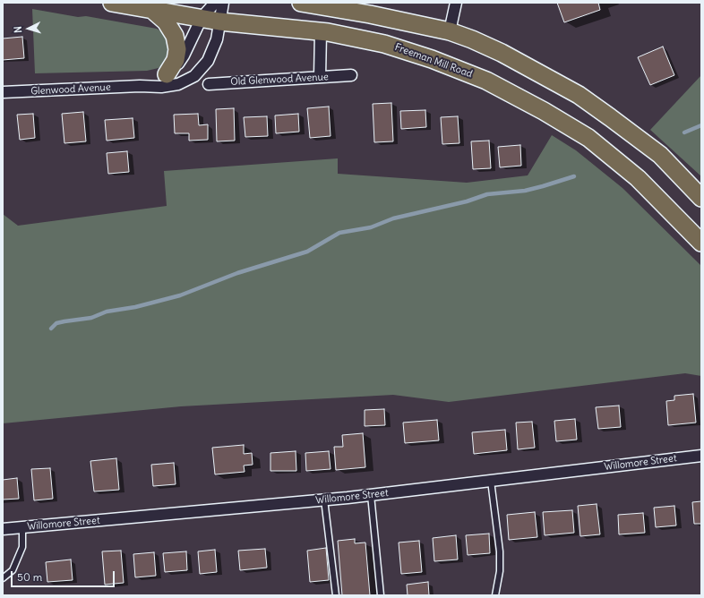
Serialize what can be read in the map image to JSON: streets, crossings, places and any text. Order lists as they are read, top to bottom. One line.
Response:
{"streets":{"main road":["Freeman Mill Road"],"street":["Old Glenwood Avenue","Glenwood Avenue","Willomore Street"]},"crossings":[["Freeman Mill Road","Glenwood Avenue"]],"scale_bar":"50 m","north":"left"}
